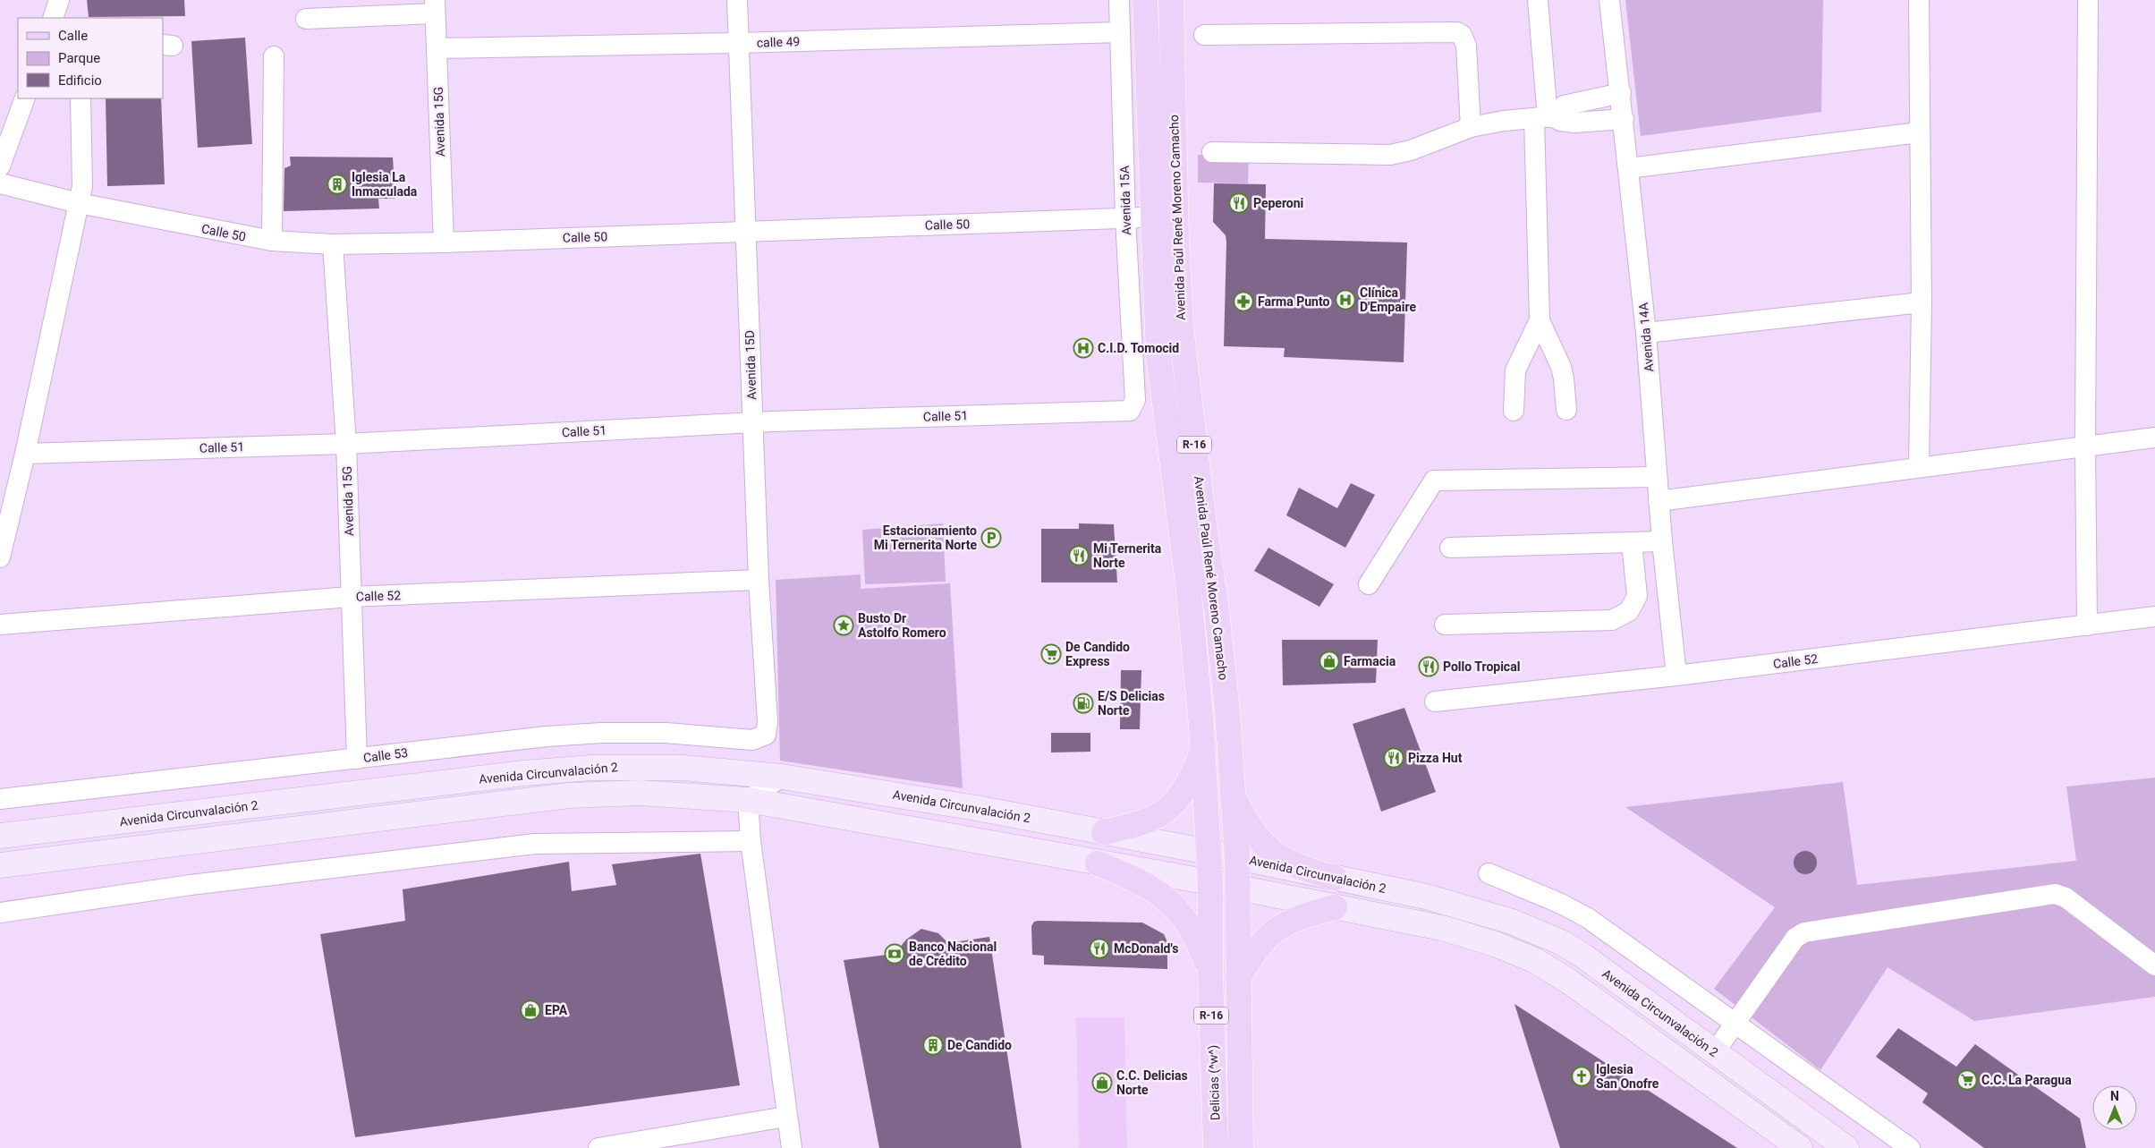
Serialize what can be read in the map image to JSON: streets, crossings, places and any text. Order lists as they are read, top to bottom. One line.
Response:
{"streets":{"main road":["Avenida Paúl René Moreno Camacho","R-16","Avenida Circunvalación 2","Delicias (^w^)"],"street":["calle 49","Avenida 15G","Avenida 15A","Calle 50","Avenida 14A","Avenida 15D","Calle 51","Calle 52","Calle 53"]},"crossings":[["calle 49","Avenida 15G"],["calle 49","Avenida 15A"],["calle 49","Avenida 15D"],["Avenida 15G","Calle 50"],["Avenida 15G","Calle 51"],["Avenida 15G","Calle 52"],["Avenida 15G","Calle 53"],["Avenida 15A","Calle 50"],["Avenida 15A","Calle 51"],["Avenida Paúl René Moreno Camacho","Calle 50"],["Avenida Paúl René Moreno Camacho","Avenida Circunvalación 2"],["Avenida Paúl René Moreno Camacho","Delicias (^w^)"],["Calle 50","Avenida 15D"],["Avenida 14A","Calle 52"],["Avenida 15D","Calle 51"],["Avenida 15D","Calle 52"],["Avenida 15D","Calle 53"],["Avenida Circunvalación 2","Delicias (^w^)"]],"places":{"building":["Iglesia La Inmaculada","De Candido"],"restaurant":["Peperoni","Mi Ternerita Norte","Pollo Tropical","Pizza Hut","McDonald's"],"hospital":["Clínica D'Empaire","C.I.D. Tomocid"],"pharmacy":["Farma Punto"],"parking":["Estacionamiento Mi Ternerita Norte"],"place":["Busto Dr Astolfo Romero"],"supermarket":["De Candido Express","C.C. La Paragua"],"shop":["Farmacia","EPA","C.C. Delicias Norte"],"fuel station":["E/S Delicias Norte"],"bank":["Banco Nacional de Crédito"],"church":["Iglesia San Onofre"]},"legend":["Calle","Parque","Edificio"],"north":"top"}
